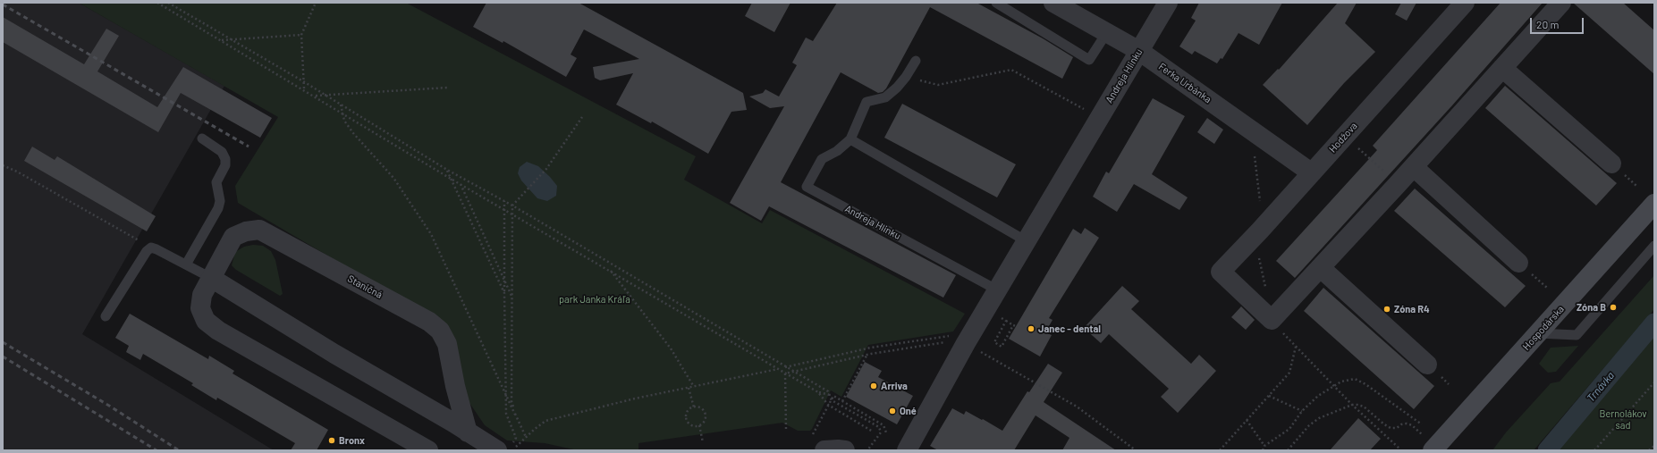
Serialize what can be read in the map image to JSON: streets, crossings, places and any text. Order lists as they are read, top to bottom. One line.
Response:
{"streets":{"street":["Andreja Hlinku","Ferka Urbánka","Hodžova","Staničná","Hospodárska"]},"crossings":[["Andreja Hlinku","Ferka Urbánka"],["Ferka Urbánka","Hodžova"]],"water":["Trnávka"],"parks":["park Janka Kráľa","Bernolákov sad"],"places":["Zóna B","Zóna R4","Janec - dental","Arriva","Oné","Bronx"],"scale_bar":"20 m"}
